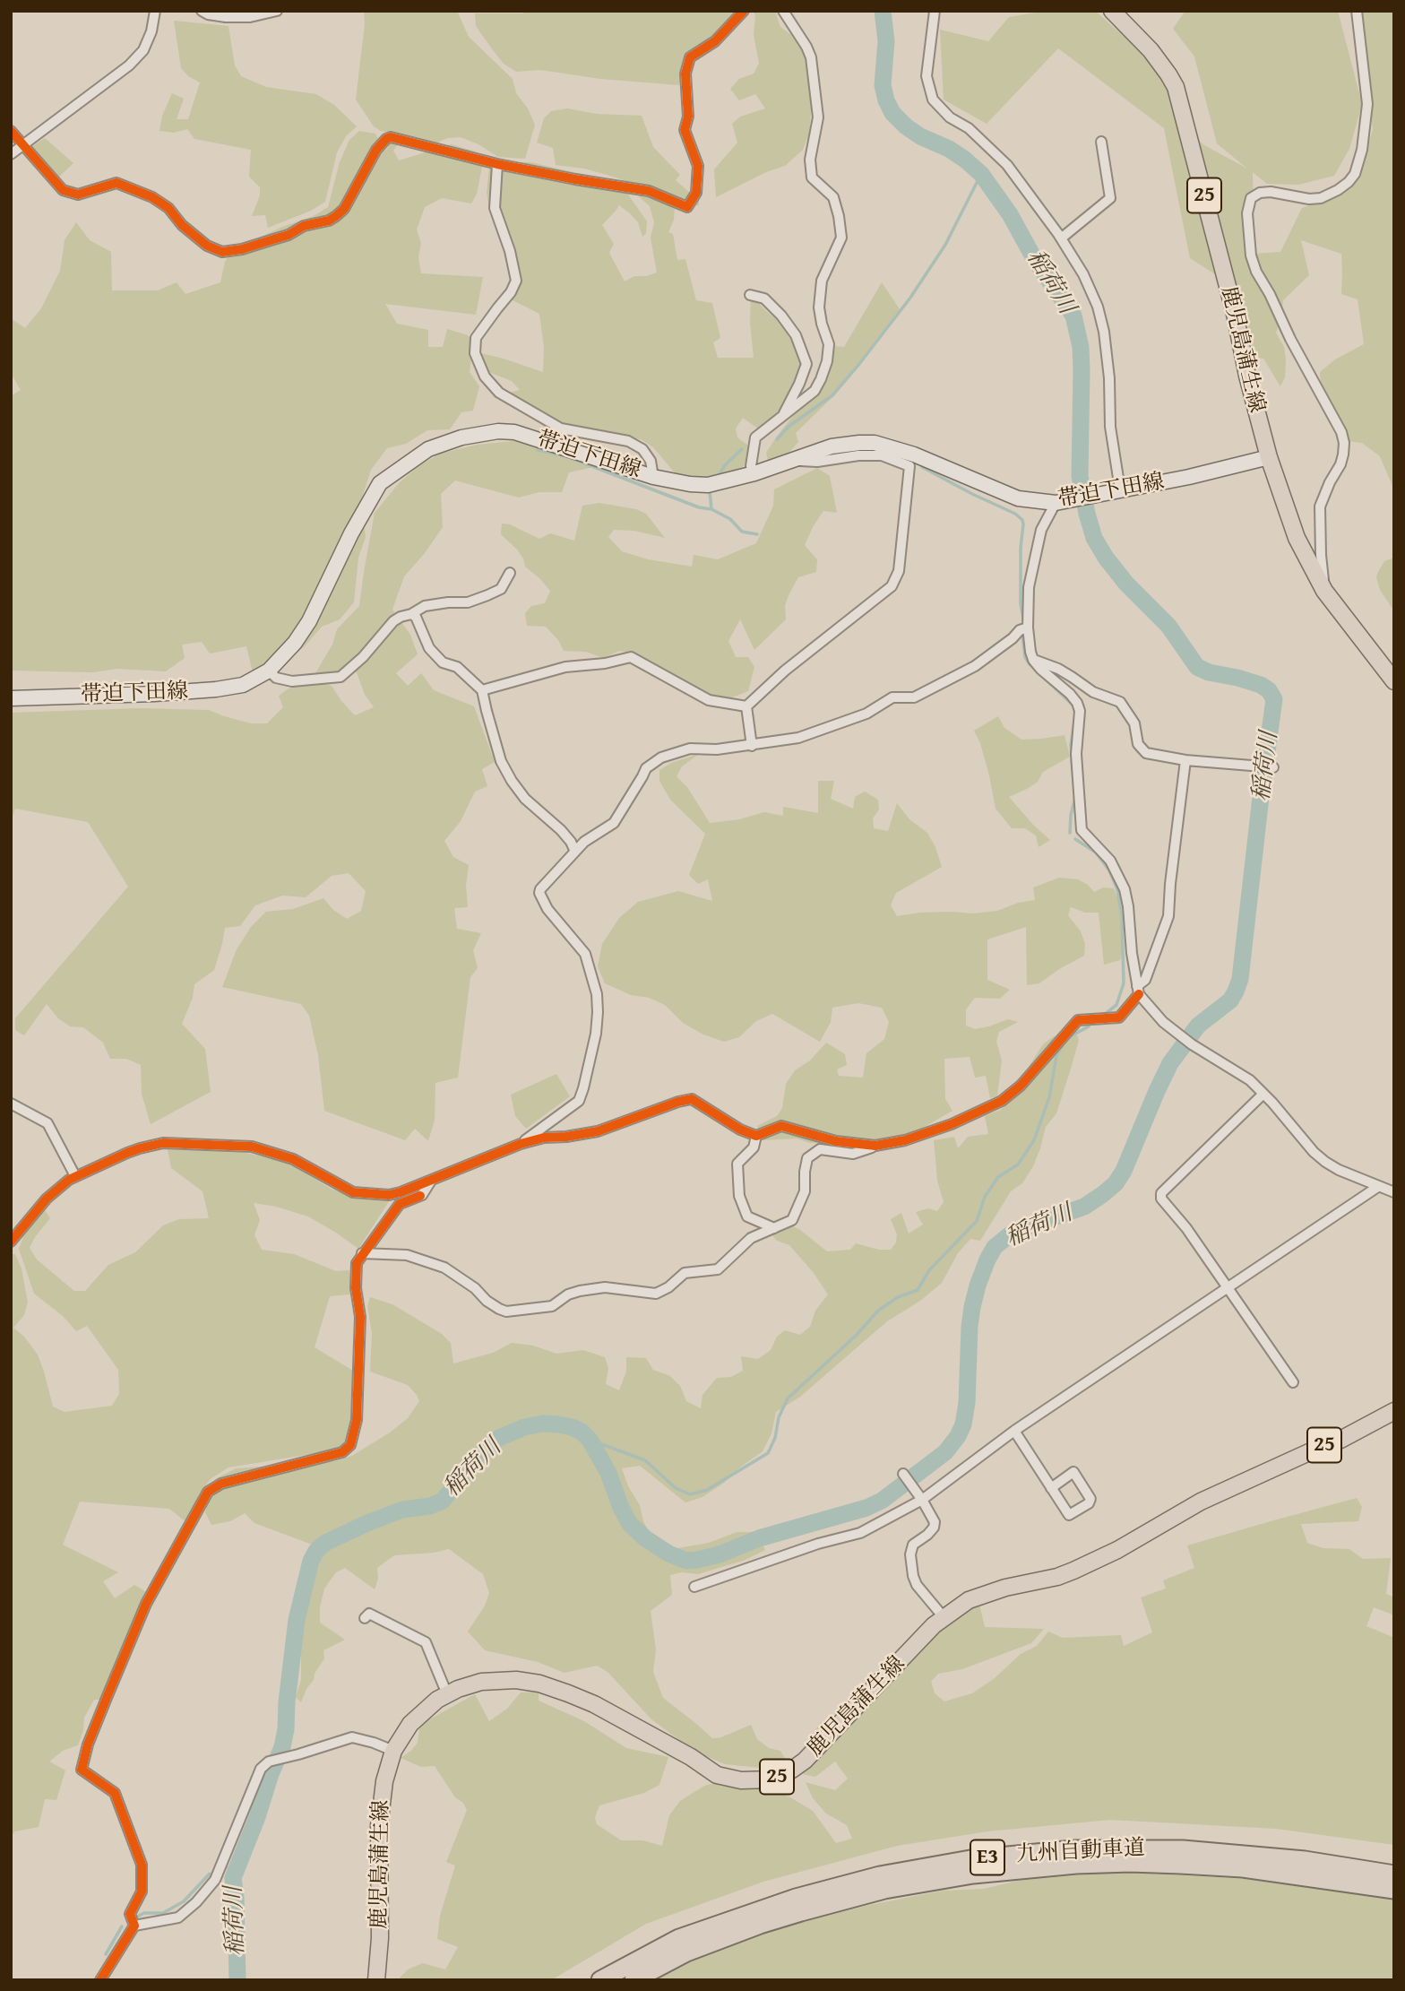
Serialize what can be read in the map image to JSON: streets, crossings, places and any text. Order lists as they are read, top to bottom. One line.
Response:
{"streets":{"highway":["九州自動車道","E3"],"main road":["25","鹿児島蒲生線","帯迫下田線"]},"crossings":[["鹿児島蒲生線","帯迫下田線"]],"water":["稲荷川"]}
